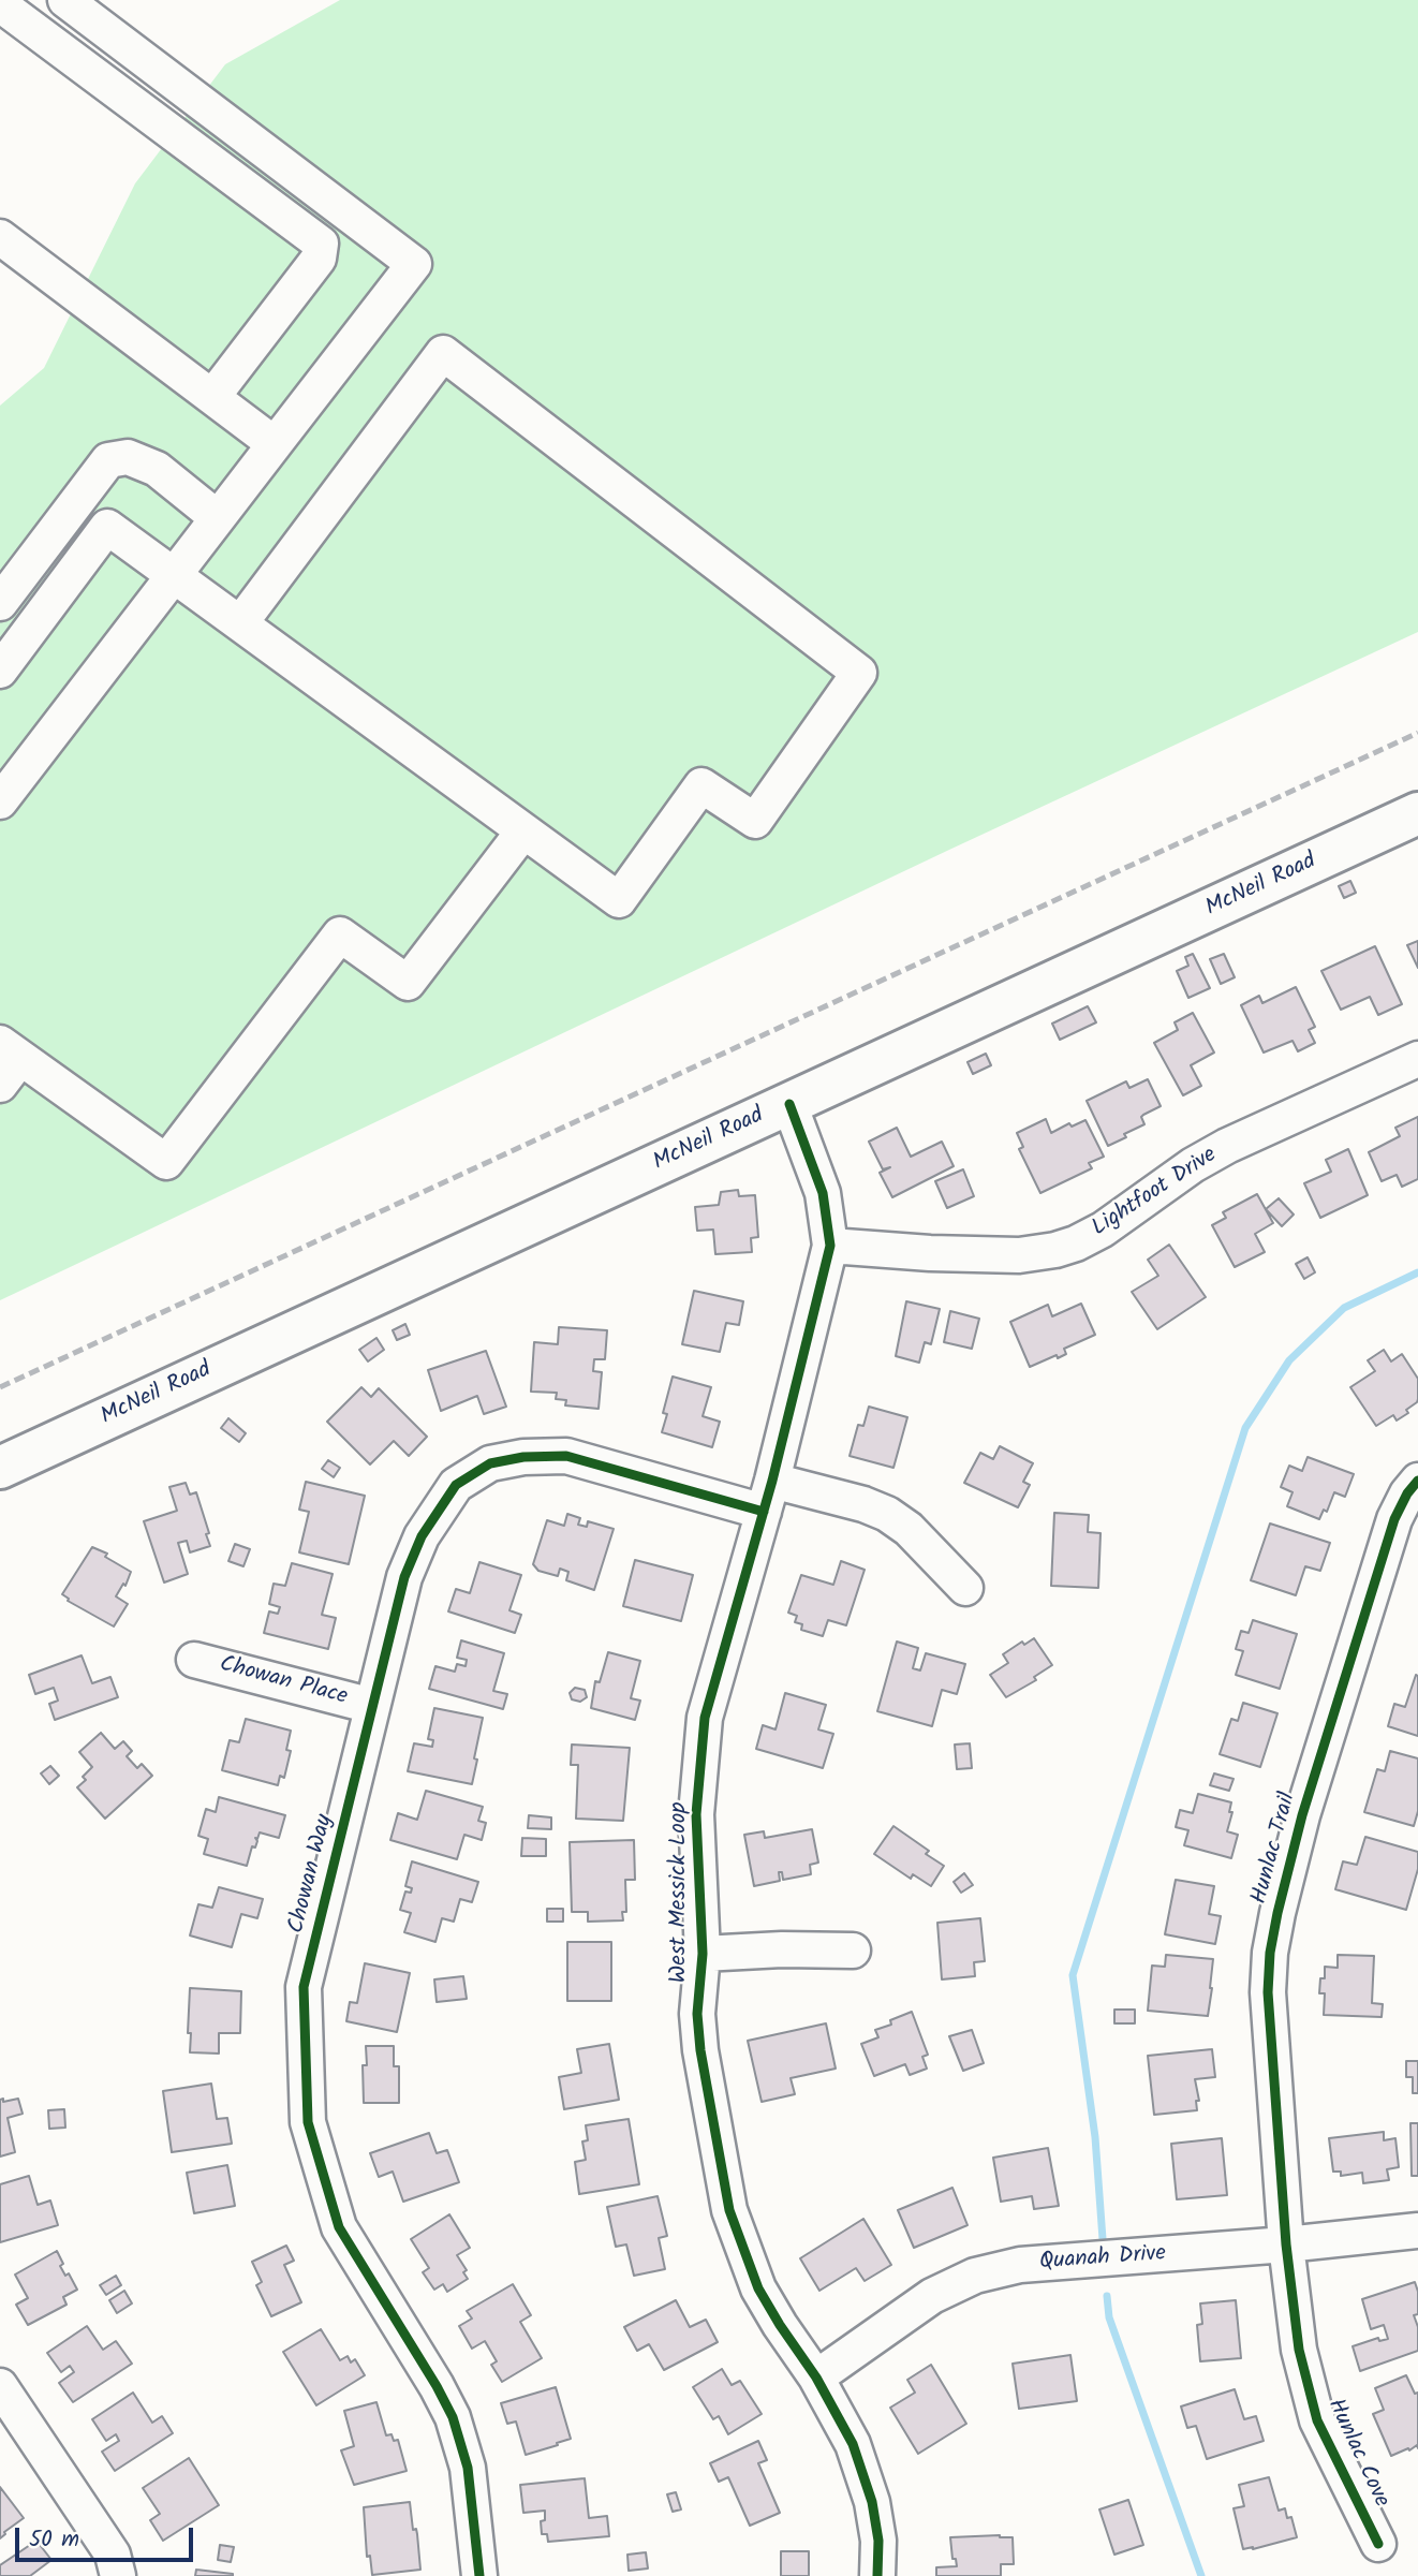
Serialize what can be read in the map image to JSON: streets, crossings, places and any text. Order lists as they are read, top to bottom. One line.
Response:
{"streets":{"main road":["McNeil Road"],"street":["Lightfoot Drive","Chowan Place","Hunlac Trail","Chowan Way","West Messick Loop","Quanah Drive","Hunlac Cove"]},"crossings":[["McNeil Road","West Messick Loop"],["Lightfoot Drive","West Messick Loop"],["Chowan Place","Chowan Way"],["Hunlac Trail","Quanah Drive"],["Hunlac Trail","Hunlac Cove"],["Chowan Way","West Messick Loop"],["West Messick Loop","Quanah Drive"],["Quanah Drive","Hunlac Cove"]],"scale_bar":"50 m"}
